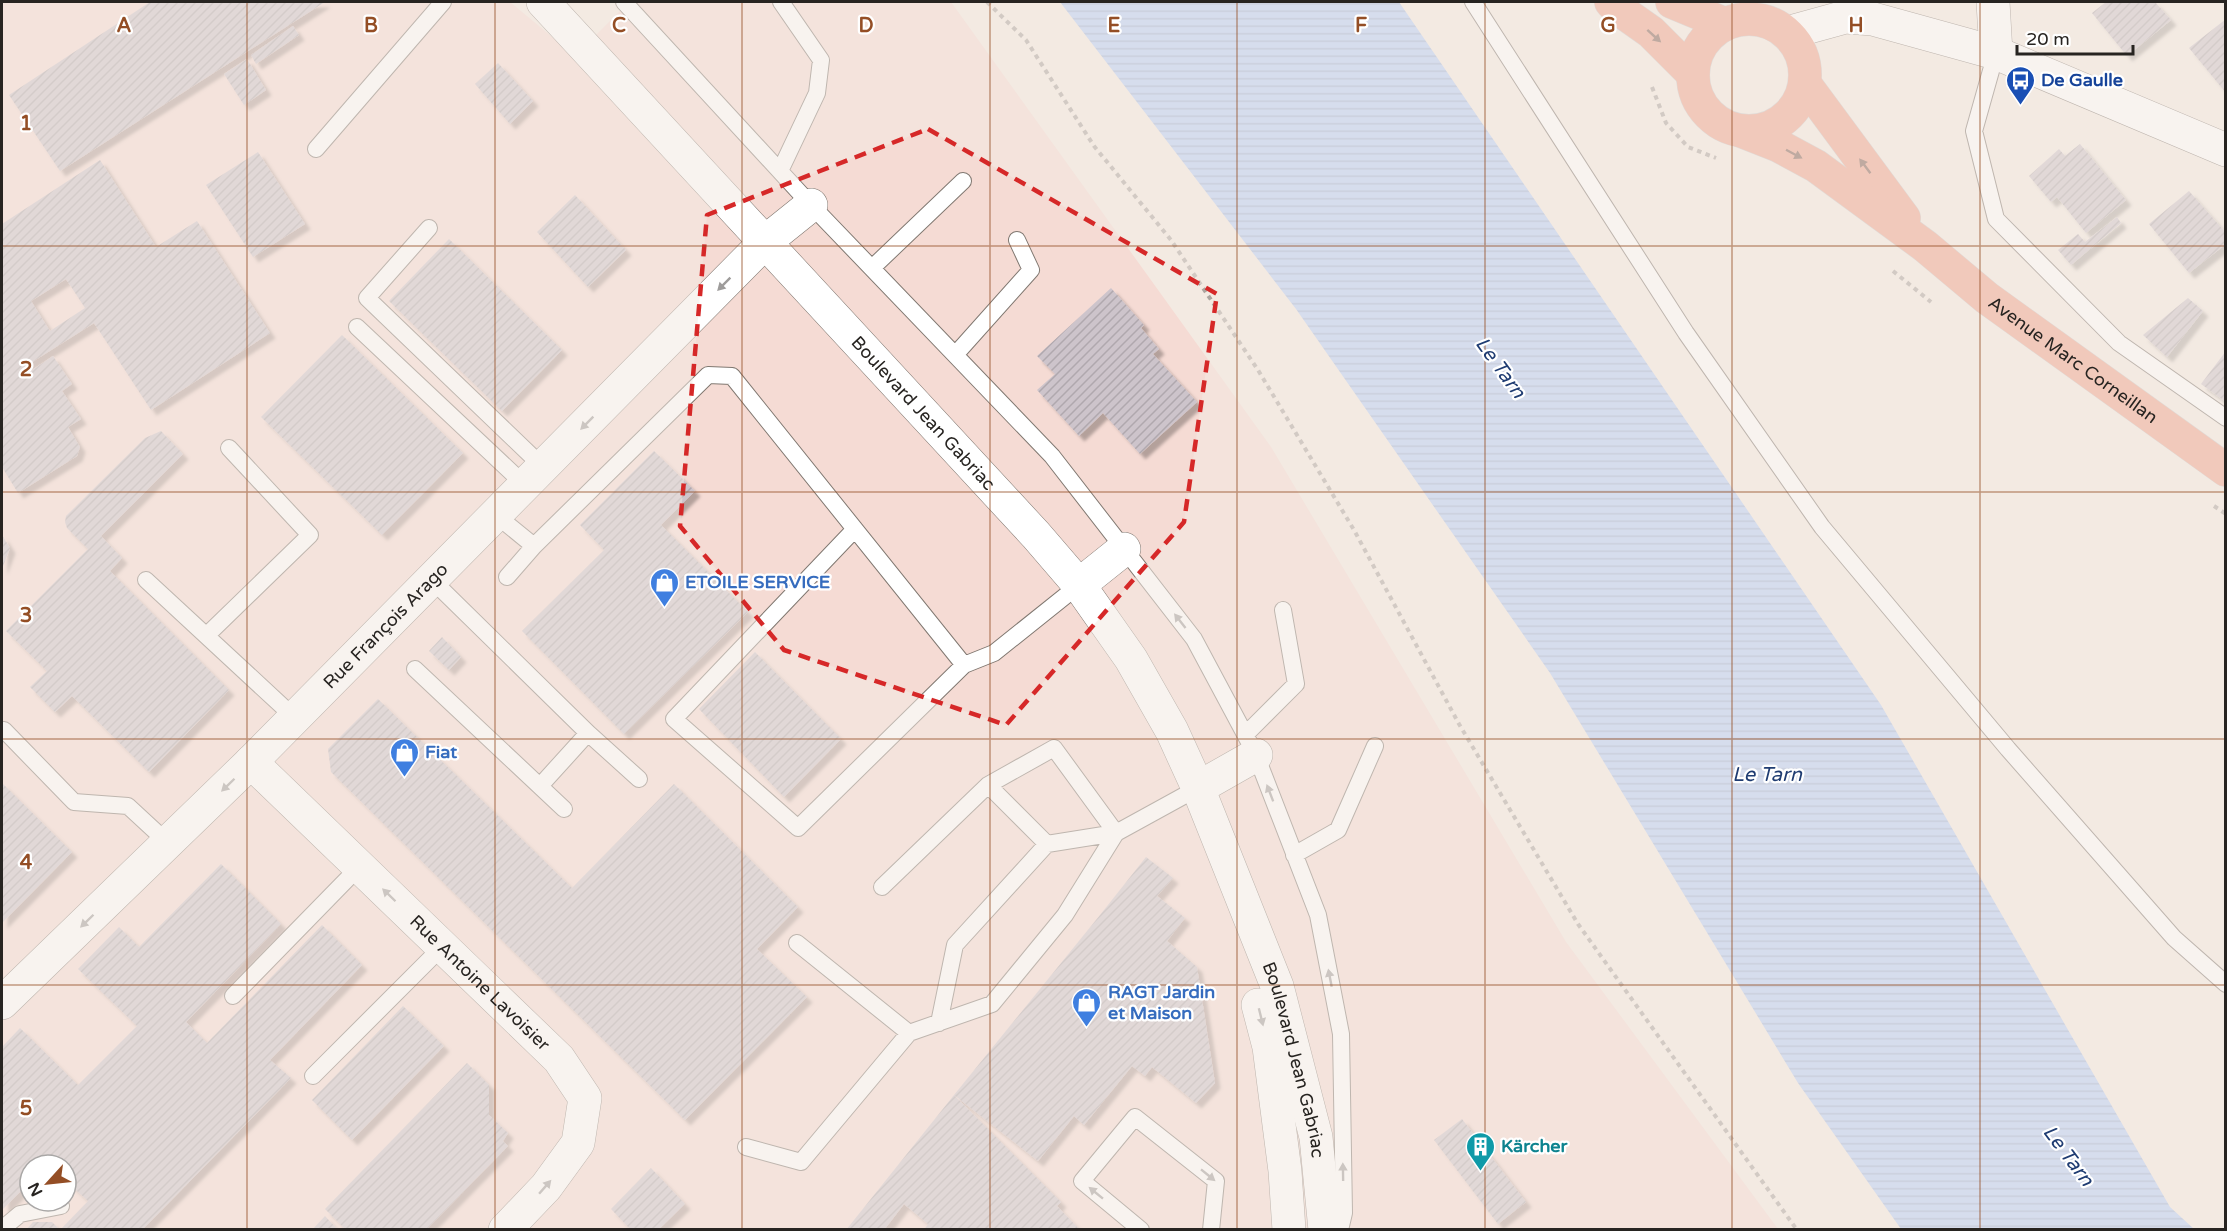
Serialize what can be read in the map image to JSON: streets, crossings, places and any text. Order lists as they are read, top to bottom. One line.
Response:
{"streets":{"main road":["Avenue Marc Corneillan"],"street":["Boulevard Jean Gabriac","Rue François Arago","Rue Antoine Lavoisier"]},"crossings":[["Boulevard Jean Gabriac","Rue François Arago"],["Rue François Arago","Rue Antoine Lavoisier"]],"one_way":["Rue François Arago","Rue Antoine Lavoisier"],"water":["Le Tarn"],"places":{"bus stop":["De Gaulle"],"shop":["ETOILE SERVICE","Fiat","RAGT Jardin et Maison"],"building":["Kärcher"]},"scale_bar":"20 m","north":"bottom left","grid":{"columns":["A","B","C","D","E","F","G","H"],"rows":["1","2","3","4","5"]}}
